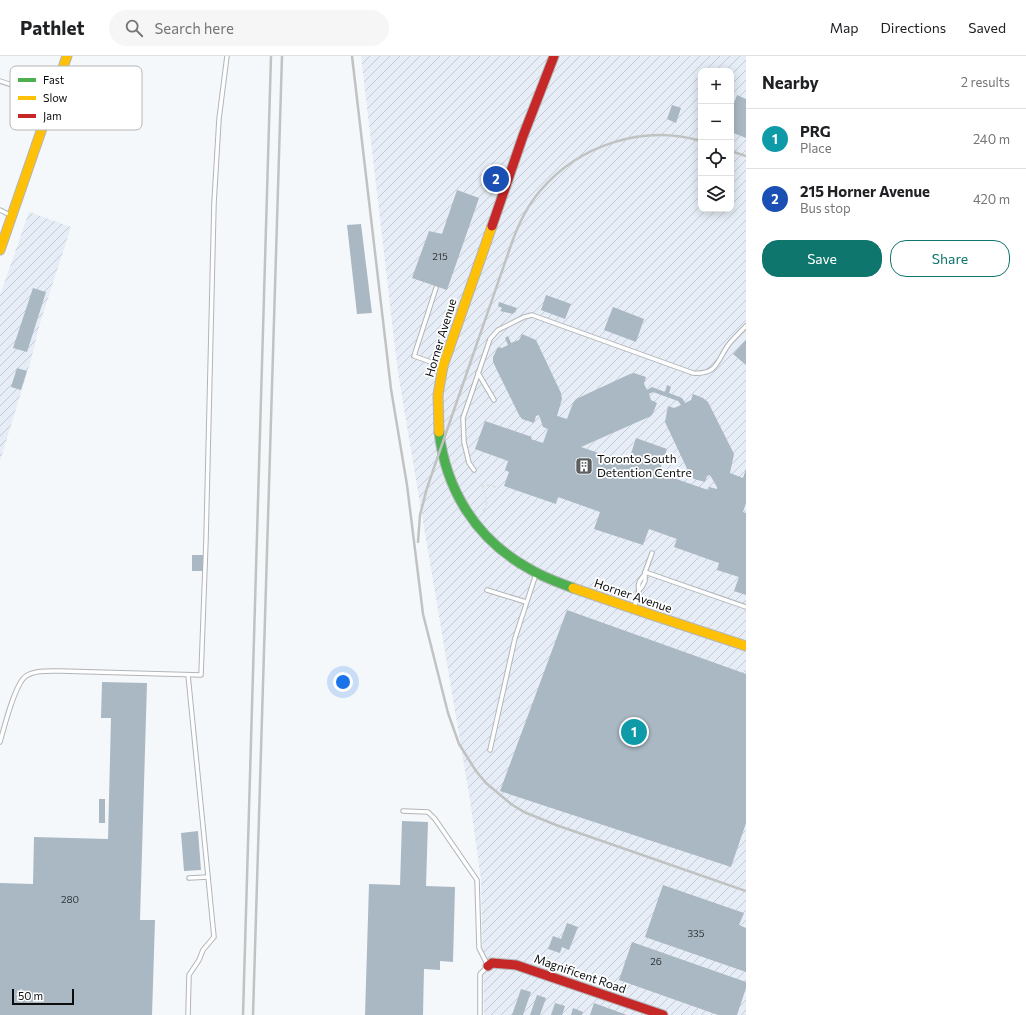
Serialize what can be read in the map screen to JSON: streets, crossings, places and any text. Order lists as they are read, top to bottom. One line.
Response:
{"streets":{"main road":["Horner Avenue","Magnificent Road"]},"places":{"building":["Toronto South Detention Centre"]},"house_numbers":["215","280","335","26"],"legend":["Fast","Slow","Jam"],"scale_bar":"50 m","page":{"header":"Pathlet","search":"Search here","nav":["Map","Directions","Saved"],"heading":["Nearby","2 results"],"map_buttons":["+","−"],"list":[{"mark":"1","name":"PRG","note":"Place","value":"240 m"},{"mark":"2","name":"215 Horner Avenue","note":"Bus stop","value":"420 m"}],"pins":["2","1"],"buttons":["Save","Share"],"scale":"50 m"}}
